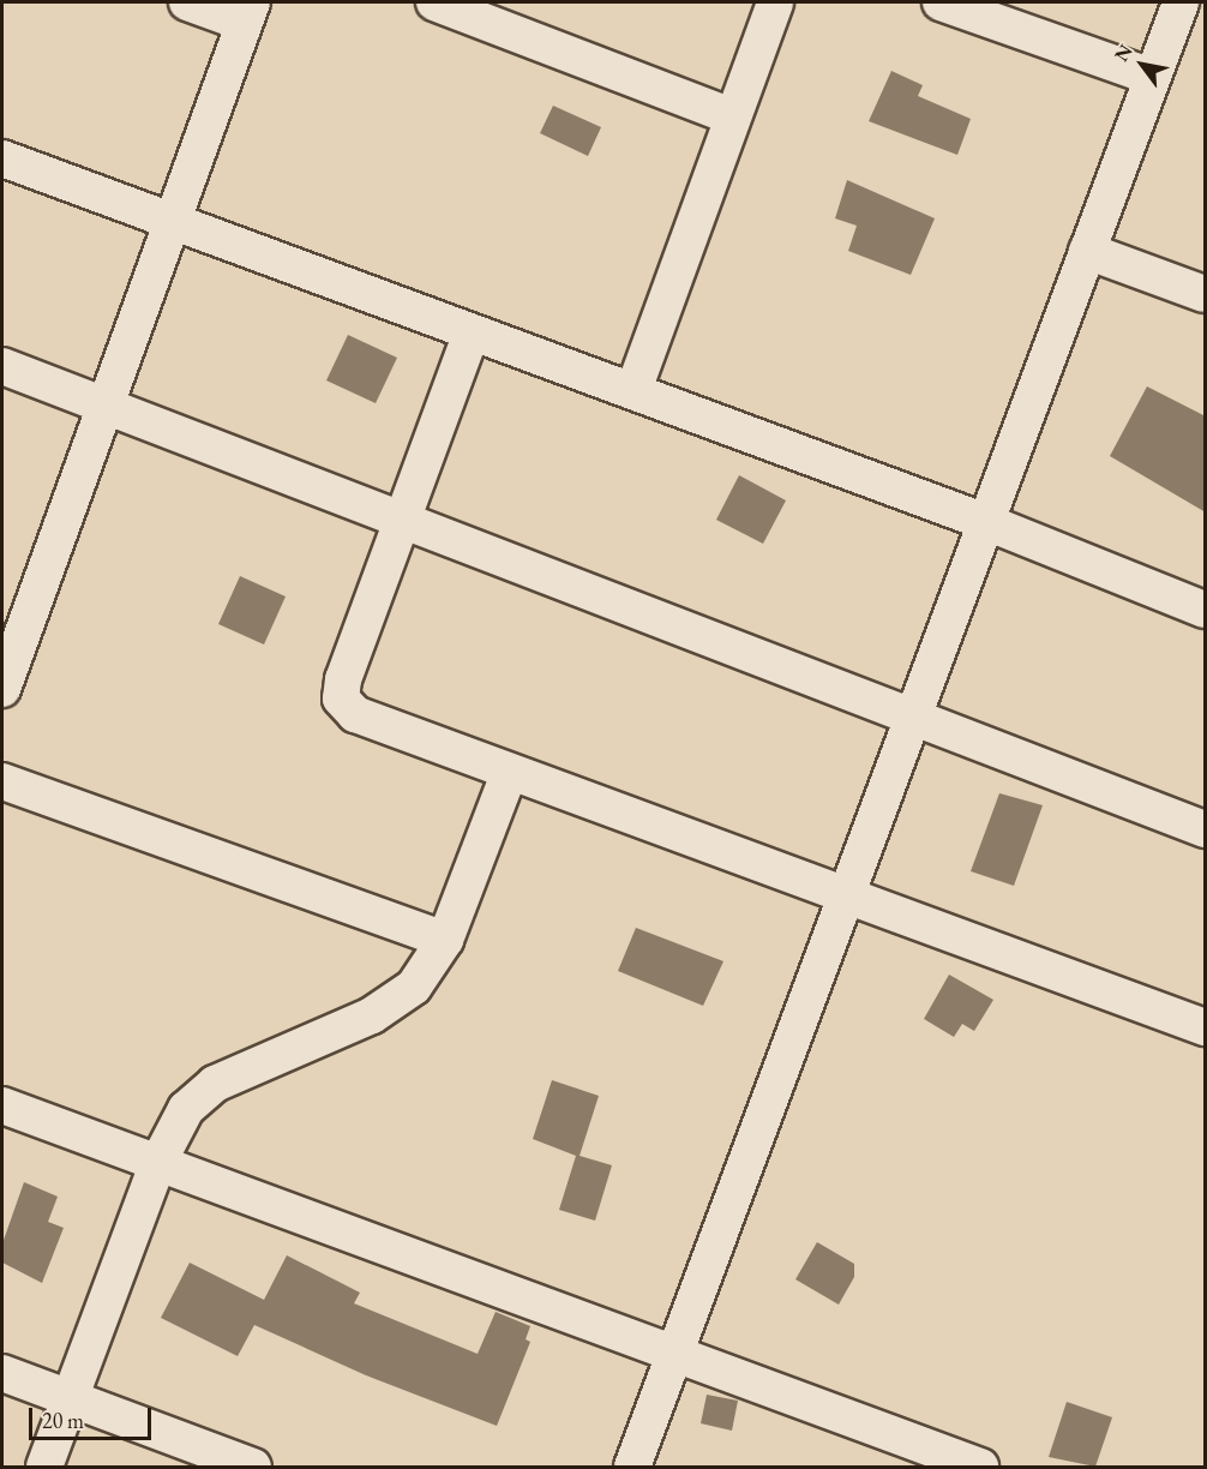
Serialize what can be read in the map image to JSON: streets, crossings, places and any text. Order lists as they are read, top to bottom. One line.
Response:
{"scale_bar":"20 m","north":"top left"}
